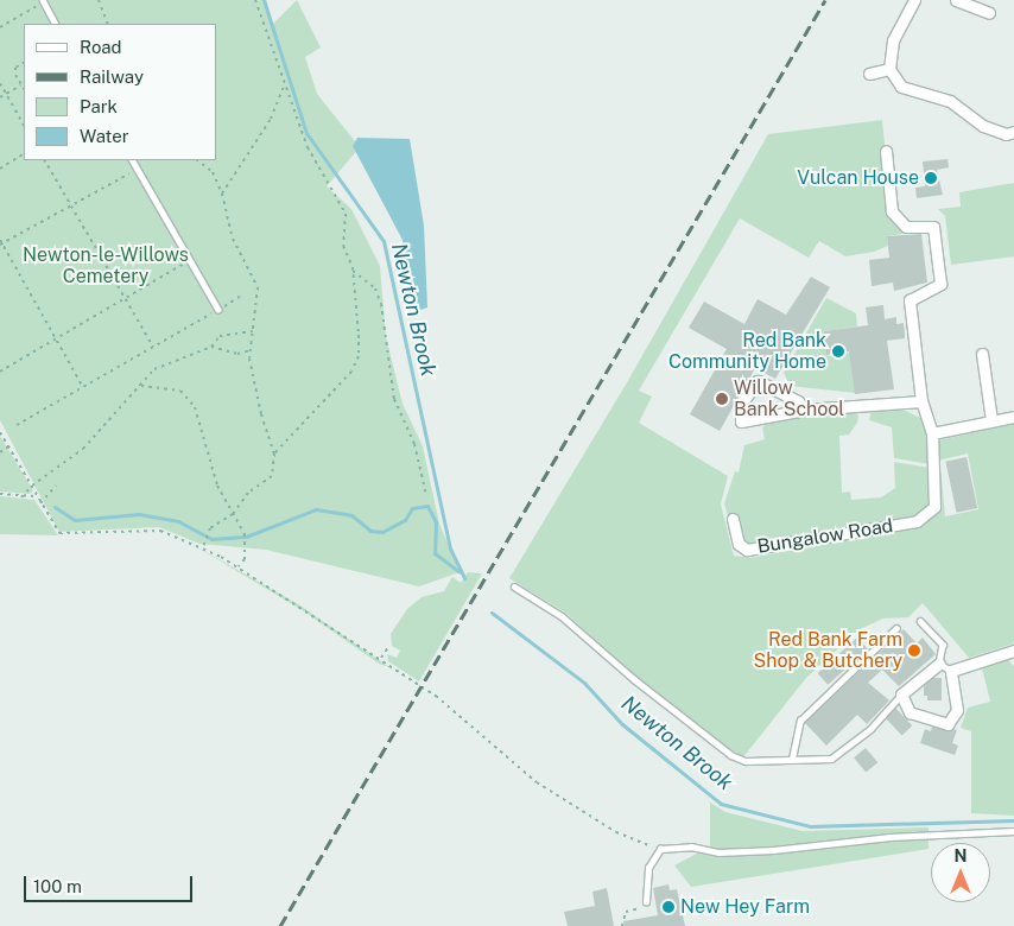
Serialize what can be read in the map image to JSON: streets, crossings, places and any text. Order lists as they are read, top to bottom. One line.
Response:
{"streets":{"street":["Bungalow Road"]},"water":["Newton Brook"],"parks":["Newton-le-Willows Cemetery"],"places":["Vulcan House","Red Bank Community Home","Willow Bank School","Red Bank Farm Shop & Butchery","New Hey Farm"],"legend":["Road","Railway","Park","Water"],"scale_bar":"100 m","north":"top"}
